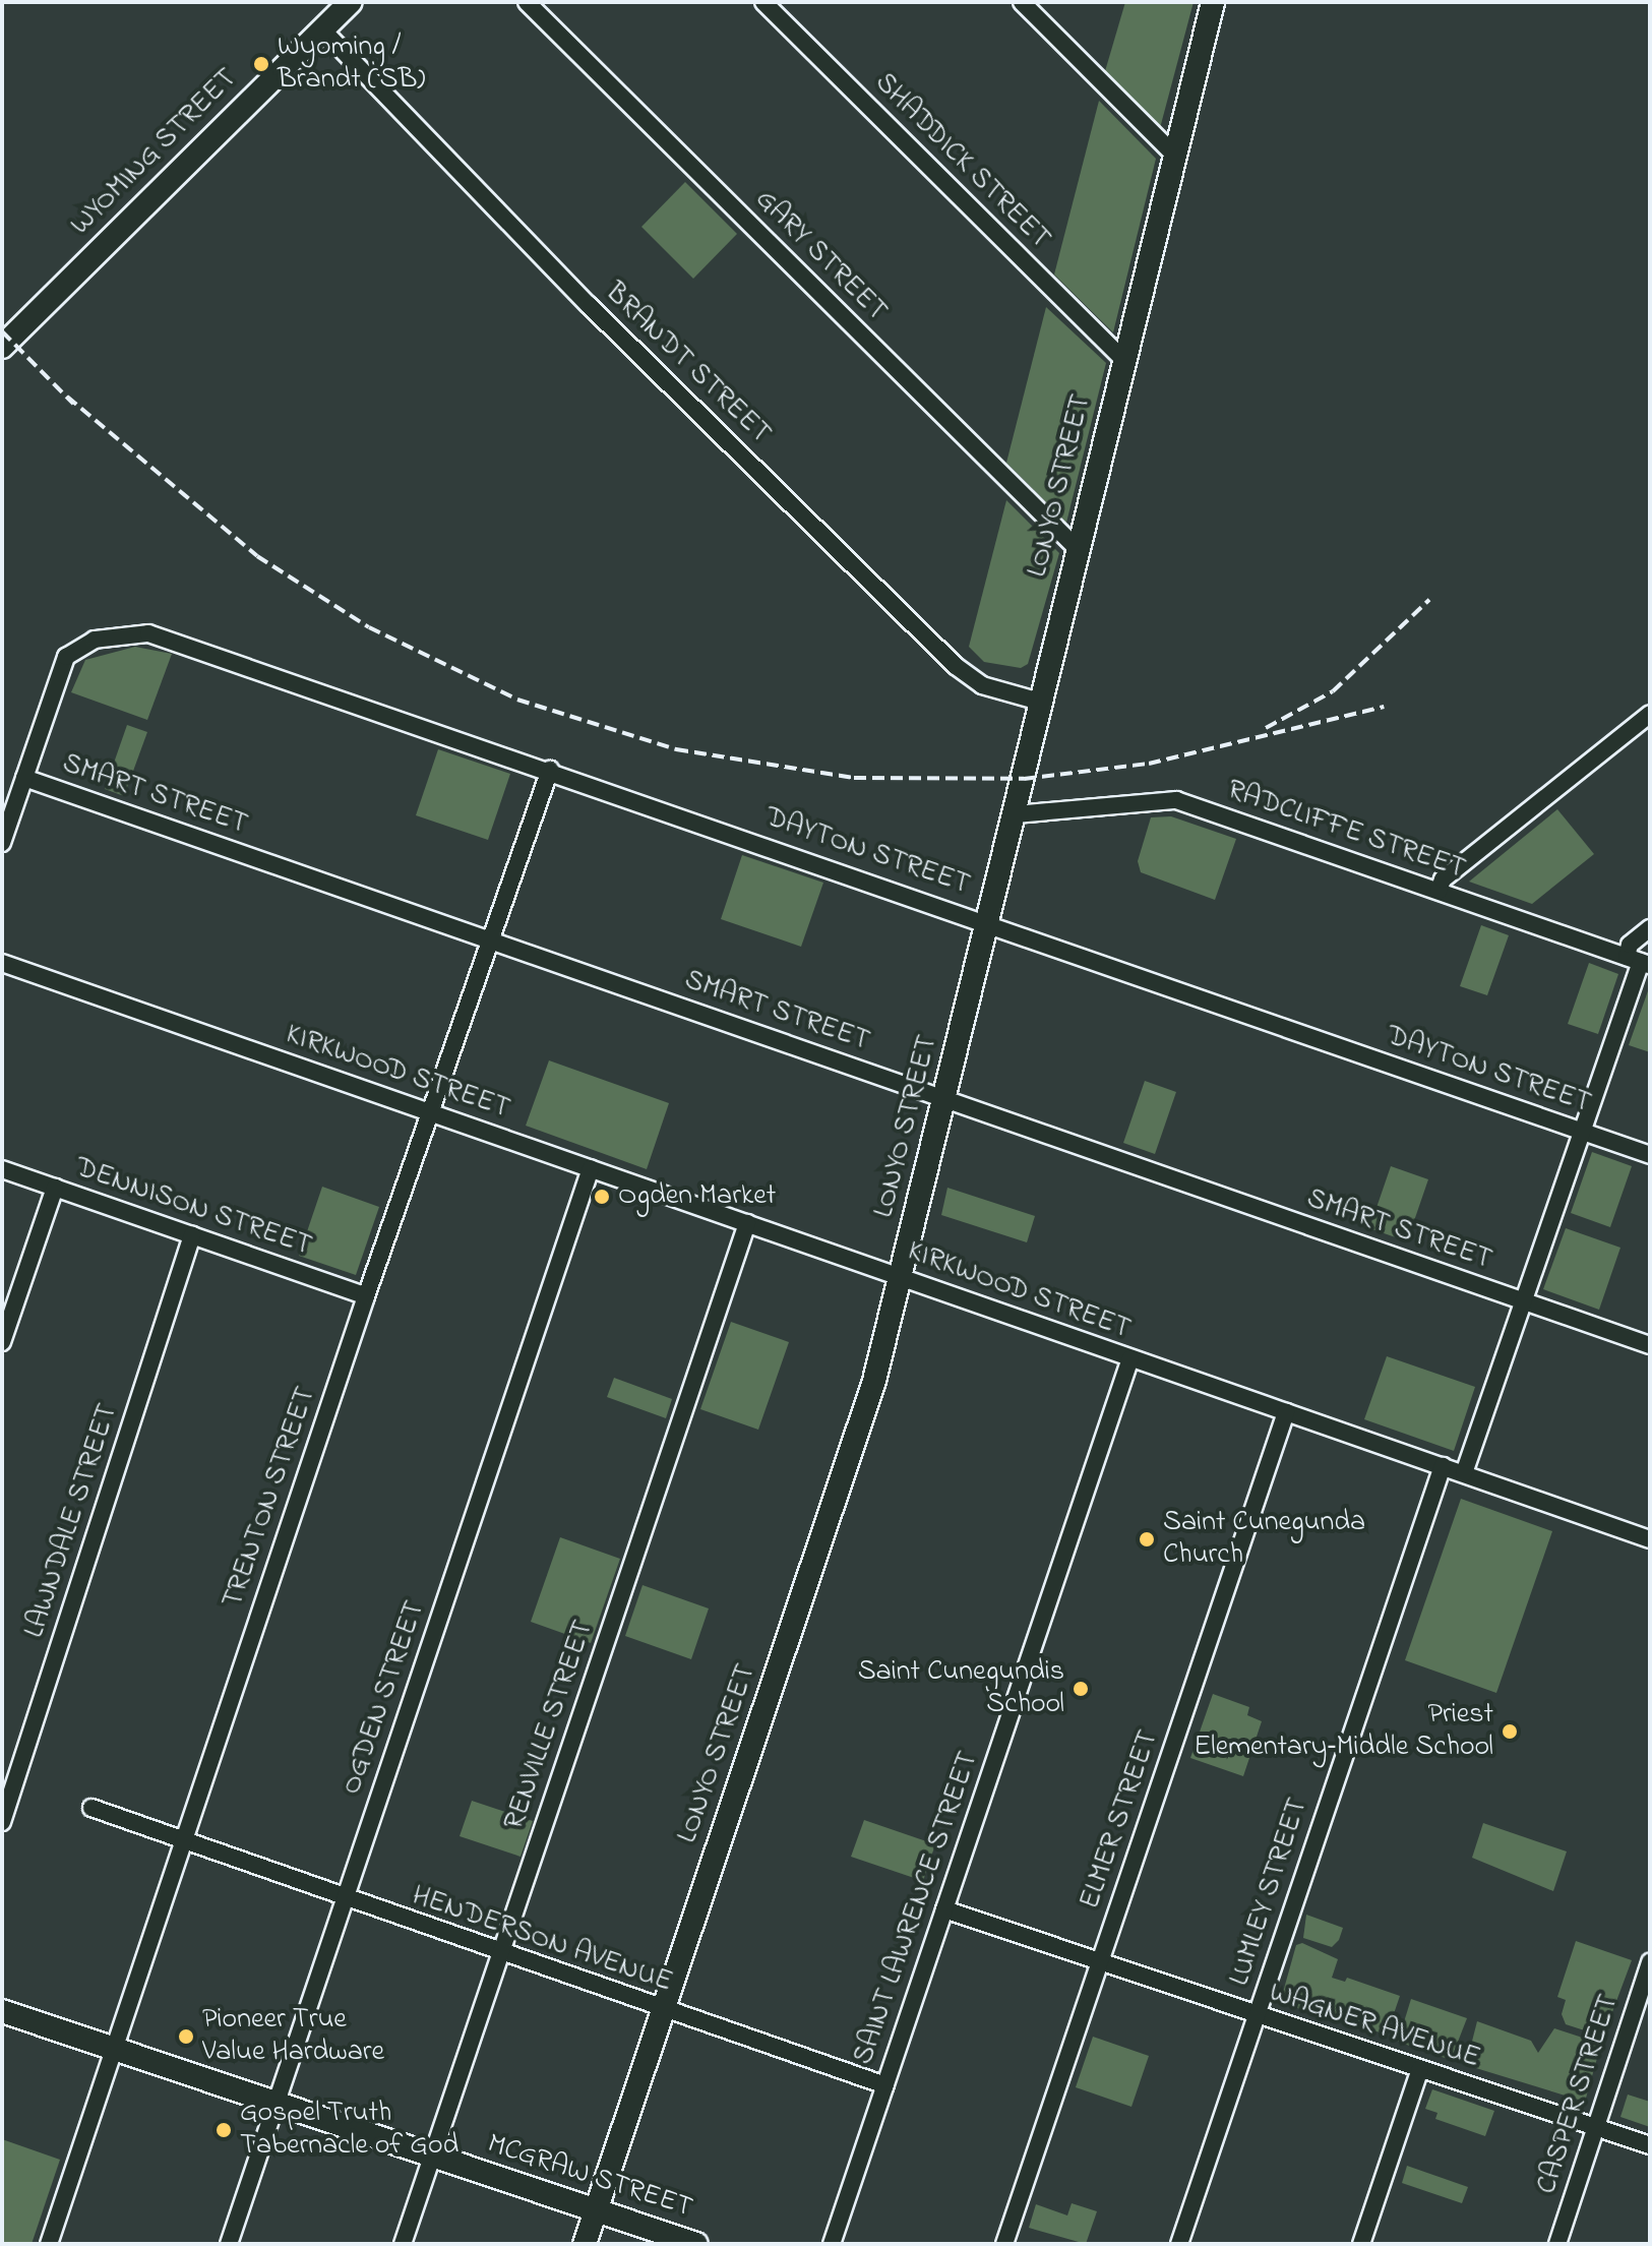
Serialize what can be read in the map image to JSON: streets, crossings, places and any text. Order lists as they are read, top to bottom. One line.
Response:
{"streets":{"street":["WYOMING STREET","SHADDICK STREET","GARY STREET","BRANDT STREET","LONYO STREET","SMART STREET","RADCLIFFE STREET","DAYTON STREET","KIRKWOOD STREET","DENNISON STREET","TRENTON STREET","LAWNDALE STREET","OGDEN STREET","RENVILLE STREET","ELMER STREET","LUMLEY STREET","SAINT LAWRENCE STREET","HENDERSON AVENUE","WAGNER AVENUE","CASPER STREET","MCGRAW STREET"]},"crossings":[["WYOMING STREET","BRANDT STREET"],["SHADDICK STREET","LONYO STREET"],["GARY STREET","LONYO STREET"],["BRANDT STREET","LONYO STREET"],["LONYO STREET","SMART STREET"],["LONYO STREET","RADCLIFFE STREET"],["LONYO STREET","DAYTON STREET"],["LONYO STREET","KIRKWOOD STREET"],["LONYO STREET","HENDERSON AVENUE"],["LONYO STREET","MCGRAW STREET"],["SMART STREET","DAYTON STREET"],["SMART STREET","TRENTON STREET"],["DAYTON STREET","TRENTON STREET"],["KIRKWOOD STREET","TRENTON STREET"],["KIRKWOOD STREET","OGDEN STREET"],["KIRKWOOD STREET","RENVILLE STREET"],["KIRKWOOD STREET","ELMER STREET"],["KIRKWOOD STREET","LUMLEY STREET"],["KIRKWOOD STREET","SAINT LAWRENCE STREET"],["DENNISON STREET","TRENTON STREET"],["DENNISON STREET","LAWNDALE STREET"],["TRENTON STREET","HENDERSON AVENUE"],["TRENTON STREET","MCGRAW STREET"],["OGDEN STREET","HENDERSON AVENUE"],["OGDEN STREET","MCGRAW STREET"],["RENVILLE STREET","HENDERSON AVENUE"],["RENVILLE STREET","MCGRAW STREET"],["ELMER STREET","WAGNER AVENUE"],["LUMLEY STREET","WAGNER AVENUE"],["SAINT LAWRENCE STREET","HENDERSON AVENUE"],["SAINT LAWRENCE STREET","WAGNER AVENUE"],["WAGNER AVENUE","CASPER STREET"]],"places":["Wyoming / Brandt (SB)","Ogden Market","Saint Cunegunda Church","Saint Cunegundis School","Priest Elementary‑Middle School","Pioneer True Value Hardware","Gospel Truth Tabernacle of God"]}
